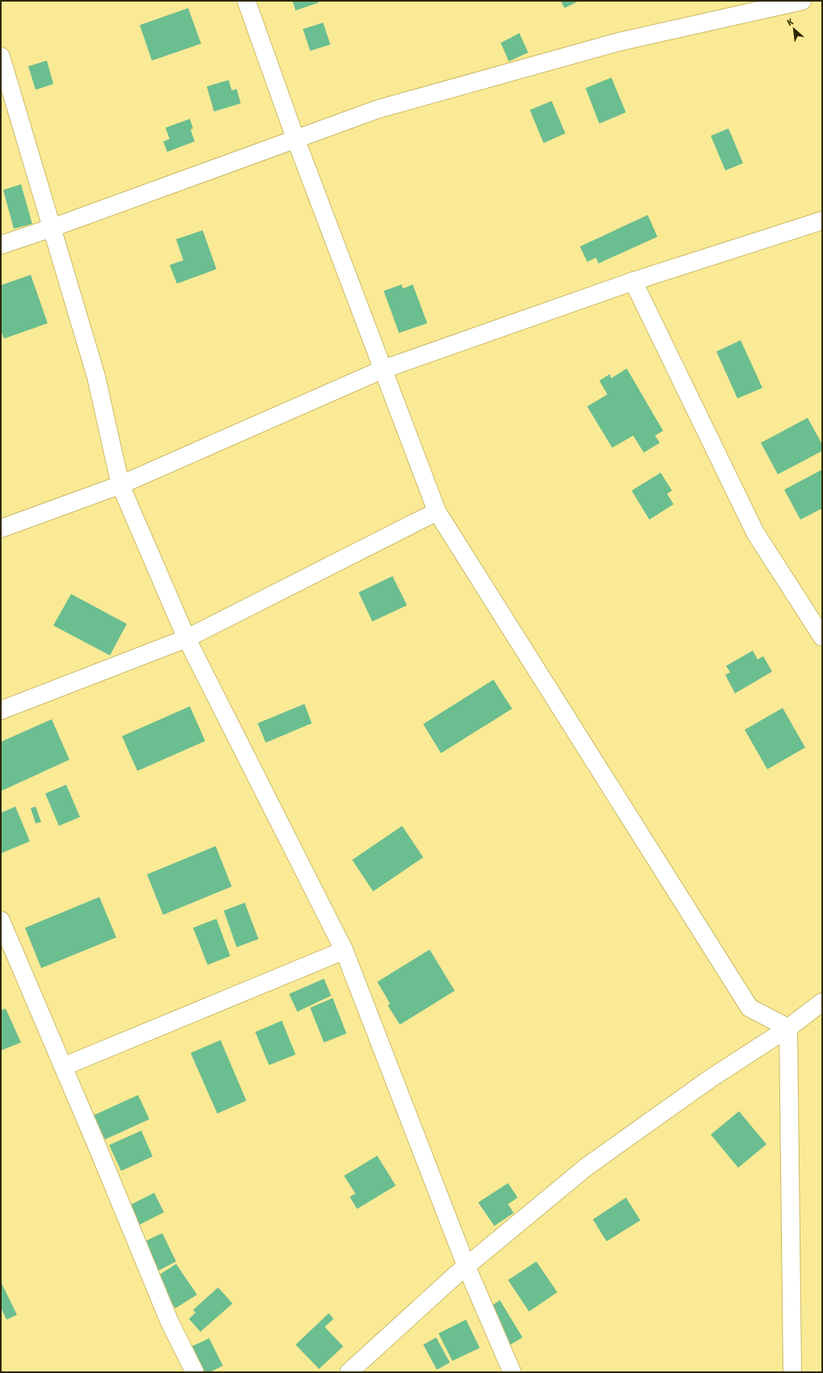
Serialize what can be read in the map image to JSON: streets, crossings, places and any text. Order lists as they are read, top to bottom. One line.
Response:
{"north":"top left"}
